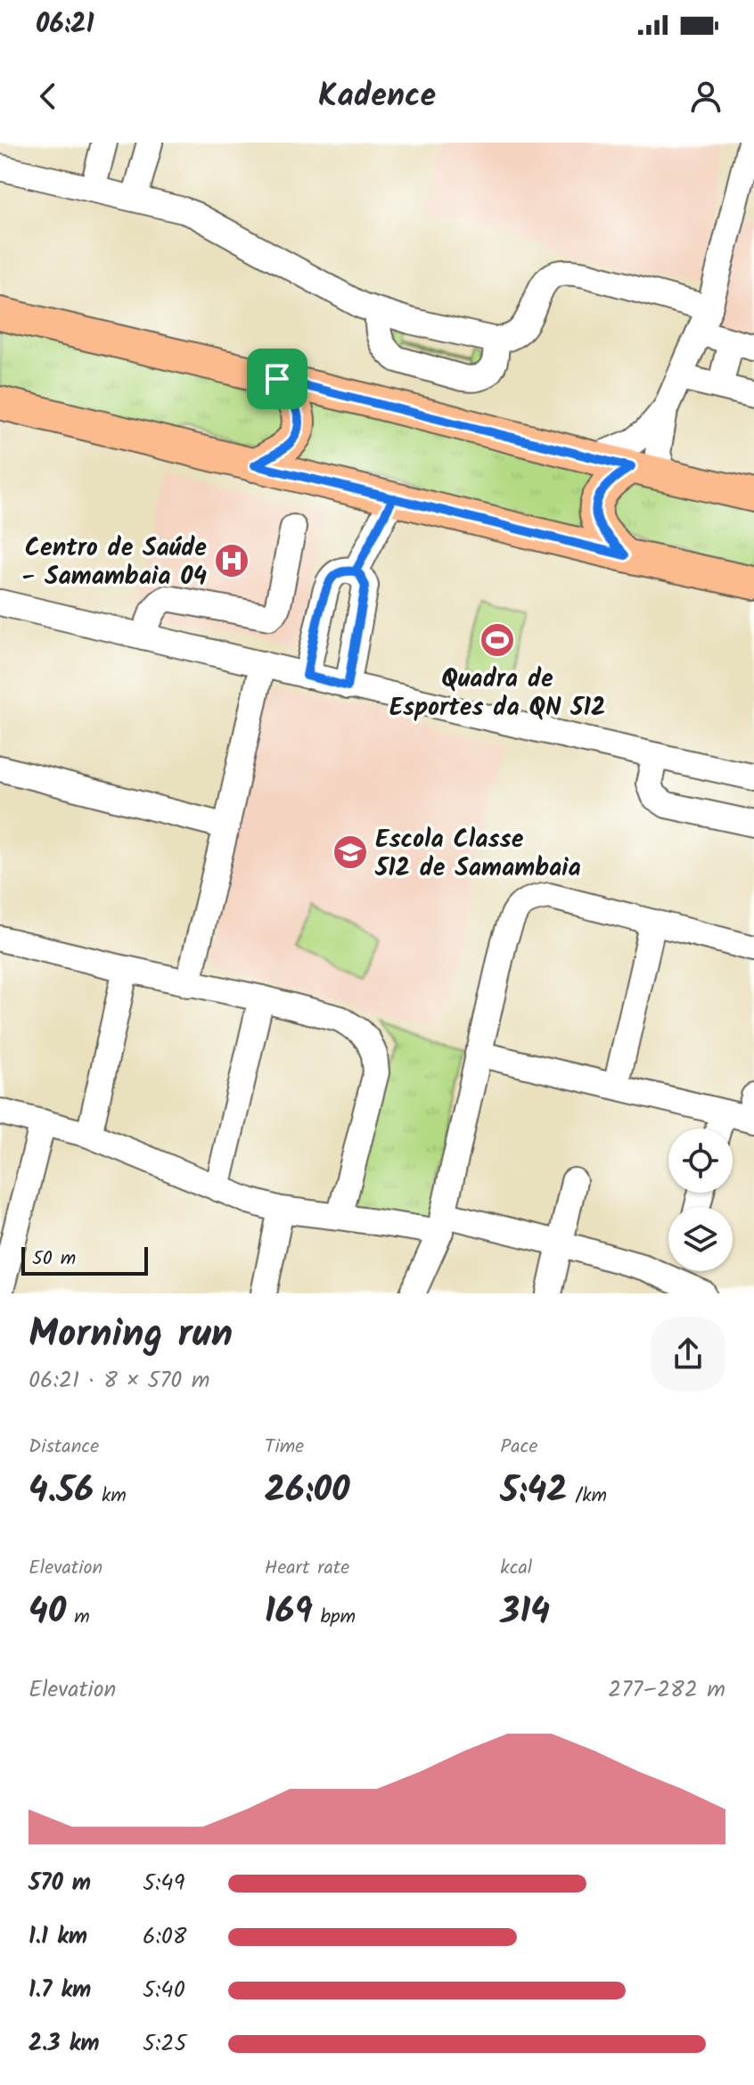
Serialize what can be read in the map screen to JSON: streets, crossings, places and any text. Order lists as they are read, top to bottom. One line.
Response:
{"places":{"hospital":["Centro de Saúde - Samambaia 04"],"sports":["Quadra de Esportes da QN 512"],"school or university":["Escola Classe 512 de Samambaia"]},"scale_bar":"50 m","page":{"status":"06:21","header":"Kadence","scale":"50 m","heading":["Morning run","06:21 · 8 × 570 m"],"stats":[["Distance","4.56 km"],["Time","26:00"],["Pace","5:42 /km"],["Elevation","40 m"],["Heart rate","169 bpm"],["kcal","314"]],"chart":["Elevation","277–282 m"],"list":[{"name":"570 m","note":"5:49"},{"name":"1.1 km","note":"6:08"},{"name":"1.7 km","note":"5:40"},{"name":"2.3 km","note":"5:25"}]}}
